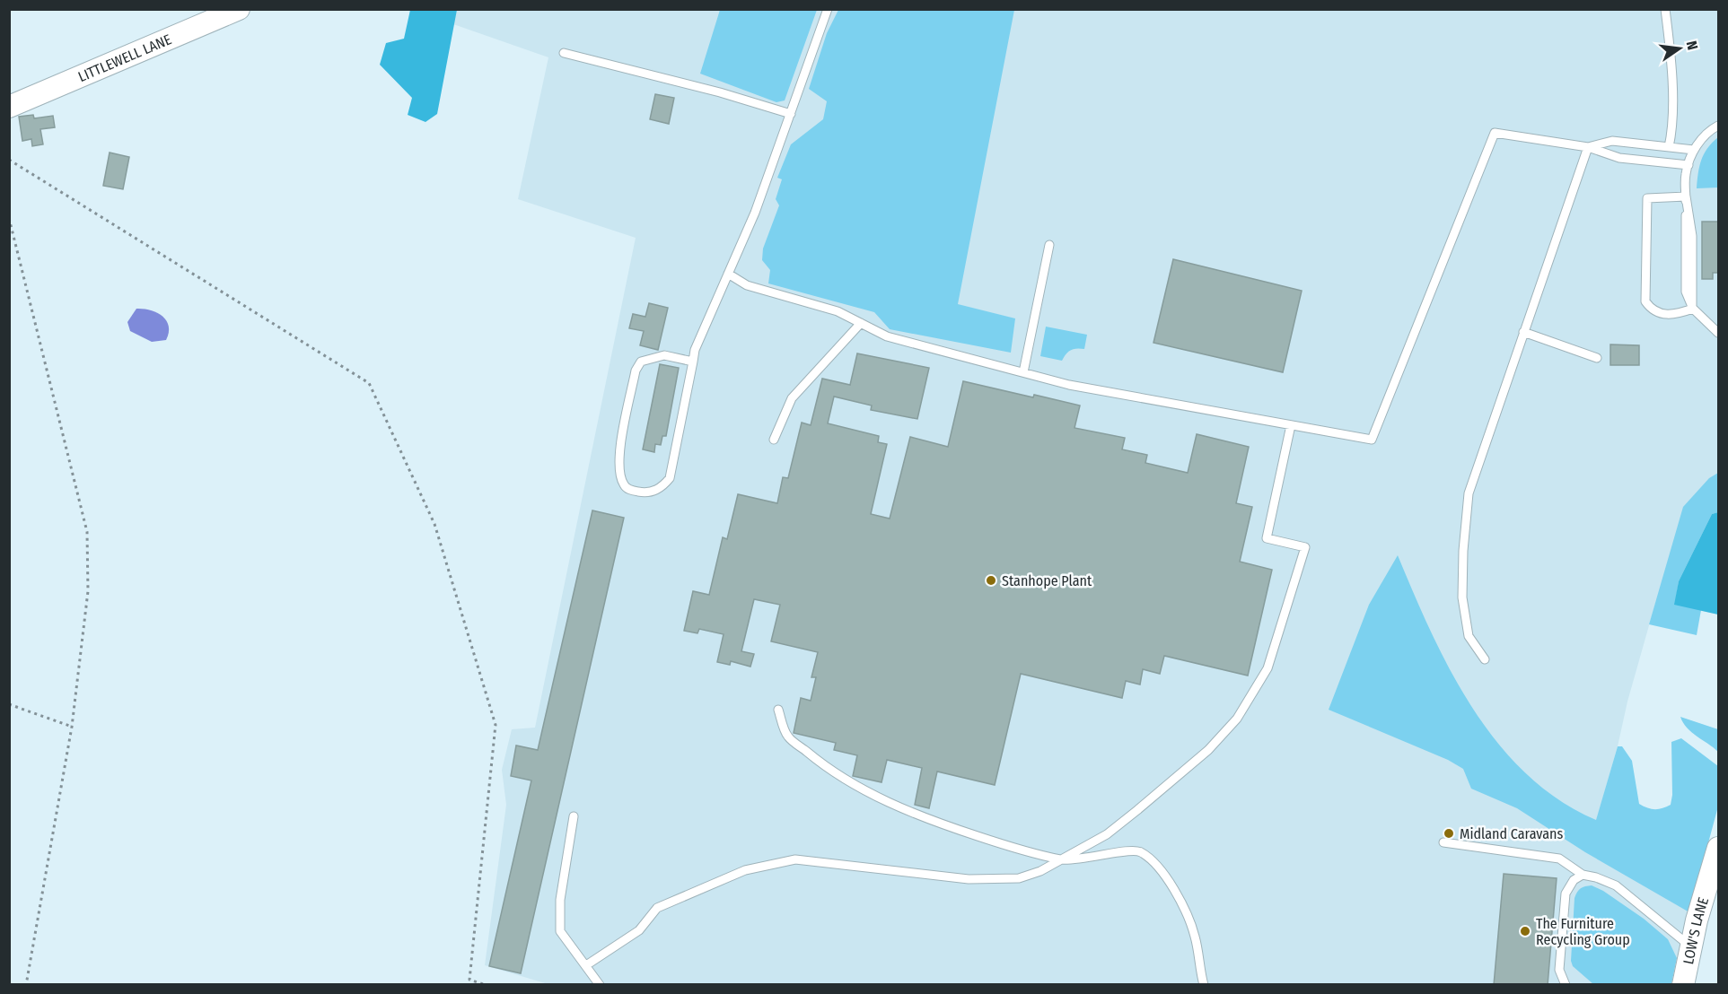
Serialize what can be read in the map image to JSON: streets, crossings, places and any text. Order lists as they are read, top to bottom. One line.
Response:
{"streets":{"street":["LITTLEWELL LANE","LOW'S LANE"]},"places":["Stanhope Plant","Midland Caravans","The Furniture Recycling Group"],"north":"right"}
